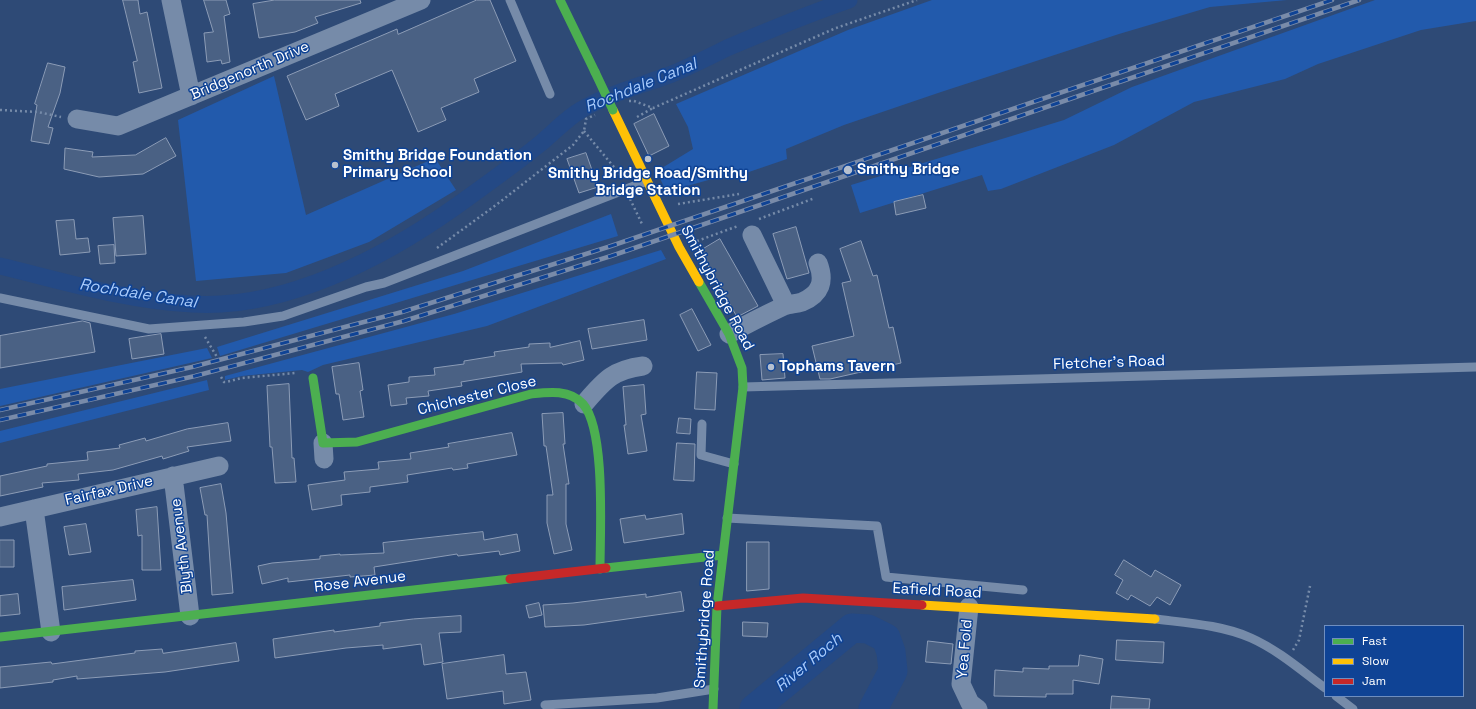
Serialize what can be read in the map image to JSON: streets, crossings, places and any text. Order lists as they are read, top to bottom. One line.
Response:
{"streets":{"street":["Bridgenorth Drive","Smithybridge Road","Chichester Close","Fairfax Drive","Blyth Avenue","Rose Avenue","Eafield Road","Yea Fold"],"lane":["Fletcher's Road"]},"crossings":[["Smithybridge Road","Fletcher's Road"],["Smithybridge Road","Rose Avenue"],["Smithybridge Road","Eafield Road"],["Fairfax Drive","Blyth Avenue"],["Blyth Avenue","Rose Avenue"],["Eafield Road","Yea Fold"]],"water":["Rochdale Canal","River Roch"],"places":["Smithy Bridge Road/Smithy Bridge Station","Smithy Bridge Foundation Primary School","Smithy Bridge","Tophams Tavern"],"legend":["Fast","Slow","Jam"]}
